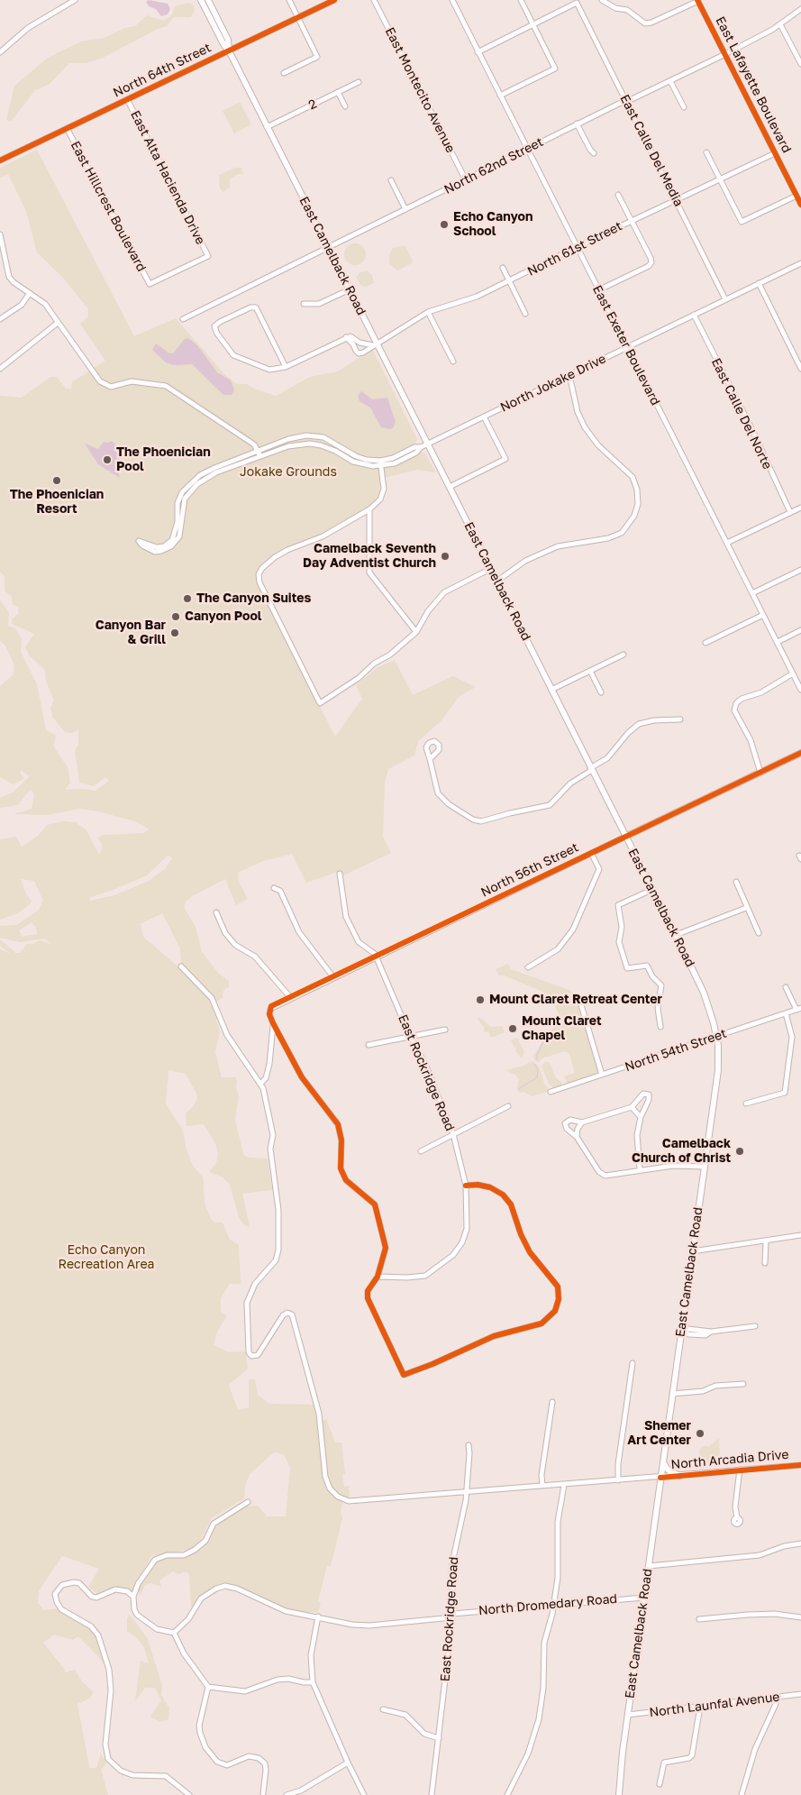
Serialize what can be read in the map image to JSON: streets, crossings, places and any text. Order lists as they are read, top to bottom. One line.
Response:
{"streets":{"main road":["East Camelback Road","North 56th Street"],"street":["North 64th Street","East Lafayette Boulevard","East Montecito Avenue","2","East Calle Del Media","North 62nd Street","East Alta Hacienda Drive","East Hillcrest Boulevard","North 61st Street","East Exeter Boulevard","North Jokake Drive","East Calle Del Norte","North 54th Street","East Rockridge Road","North Arcadia Drive","North Dromedary Road","North Launfal Avenue"]},"crossings":[["North 64th Street","East Alta Hacienda Drive"],["North 64th Street","East Hillcrest Boulevard"],["North 64th Street","East Camelback Road"],["East Lafayette Boulevard","North 62nd Street"],["East Lafayette Boulevard","North 61st Street"],["East Montecito Avenue","North 62nd Street"],["2","East Camelback Road"],["East Calle Del Media","North 62nd Street"],["East Calle Del Media","North 61st Street"],["East Calle Del Media","North Jokake Drive"],["North 62nd Street","East Camelback Road"],["North 62nd Street","East Exeter Boulevard"],["East Alta Hacienda Drive","East Hillcrest Boulevard"],["North 61st Street","East Camelback Road"],["North 61st Street","East Exeter Boulevard"],["East Camelback Road","North Jokake Drive"],["East Camelback Road","North 56th Street"],["East Camelback Road","North 54th Street"],["East Camelback Road","North Arcadia Drive"],["East Camelback Road","North Dromedary Road"],["East Camelback Road","North Launfal Avenue"],["East Exeter Boulevard","North Jokake Drive"],["North Jokake Drive","East Calle Del Norte"],["North 56th Street","East Rockridge Road"],["East Rockridge Road","North Arcadia Drive"],["East Rockridge Road","North Dromedary Road"]],"parks":["Jokake Grounds","Echo Canyon Recreation Area"],"places":["Echo Canyon School","The Phoenician Pool","The Phoenician Resort","Camelback Seventh Day Adventist Church","The Canyon Suites","Canyon Pool","Canyon Bar & Grill","Mount Claret Retreat Center","Mount Claret Chapel","Camelback Church of Christ","Shemer Art Center"]}
